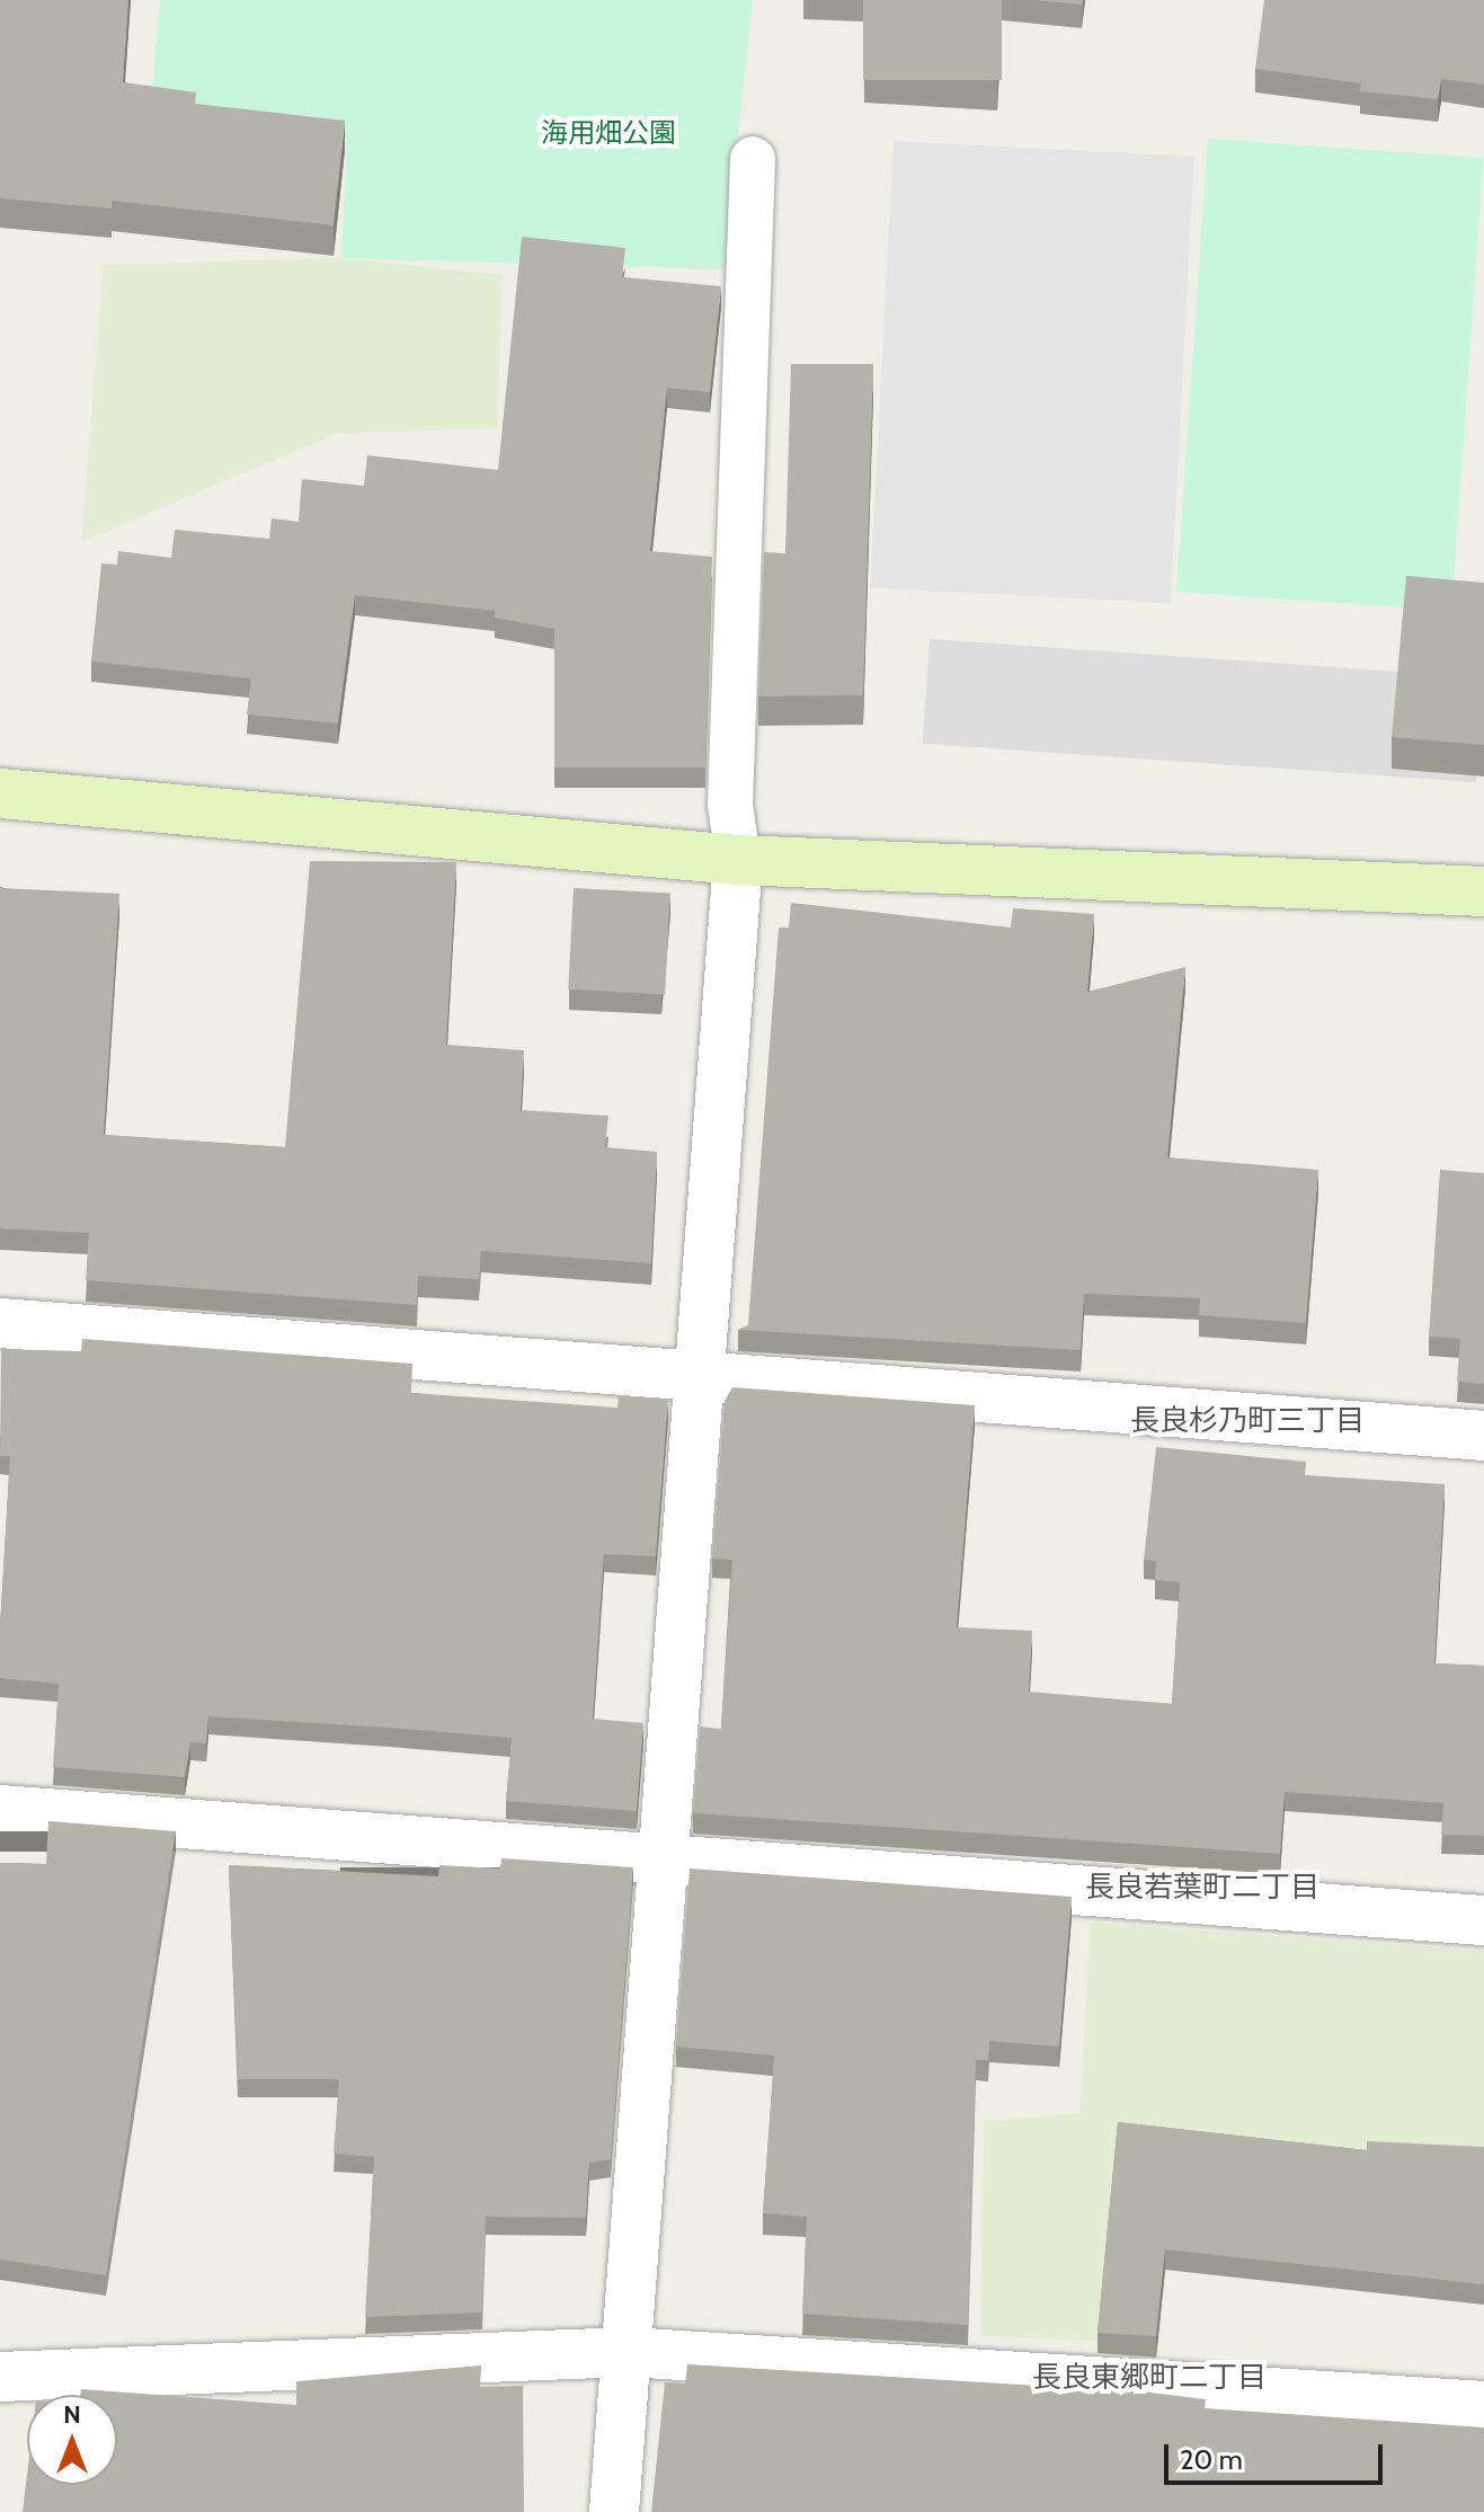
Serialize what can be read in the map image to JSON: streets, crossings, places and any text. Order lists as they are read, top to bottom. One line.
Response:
{"districts":["長良杉乃町三丁目","長良若葉町二丁目","長良東郷町二丁目"],"parks":["海用畑公園"],"scale_bar":"20 m","north":"top"}
